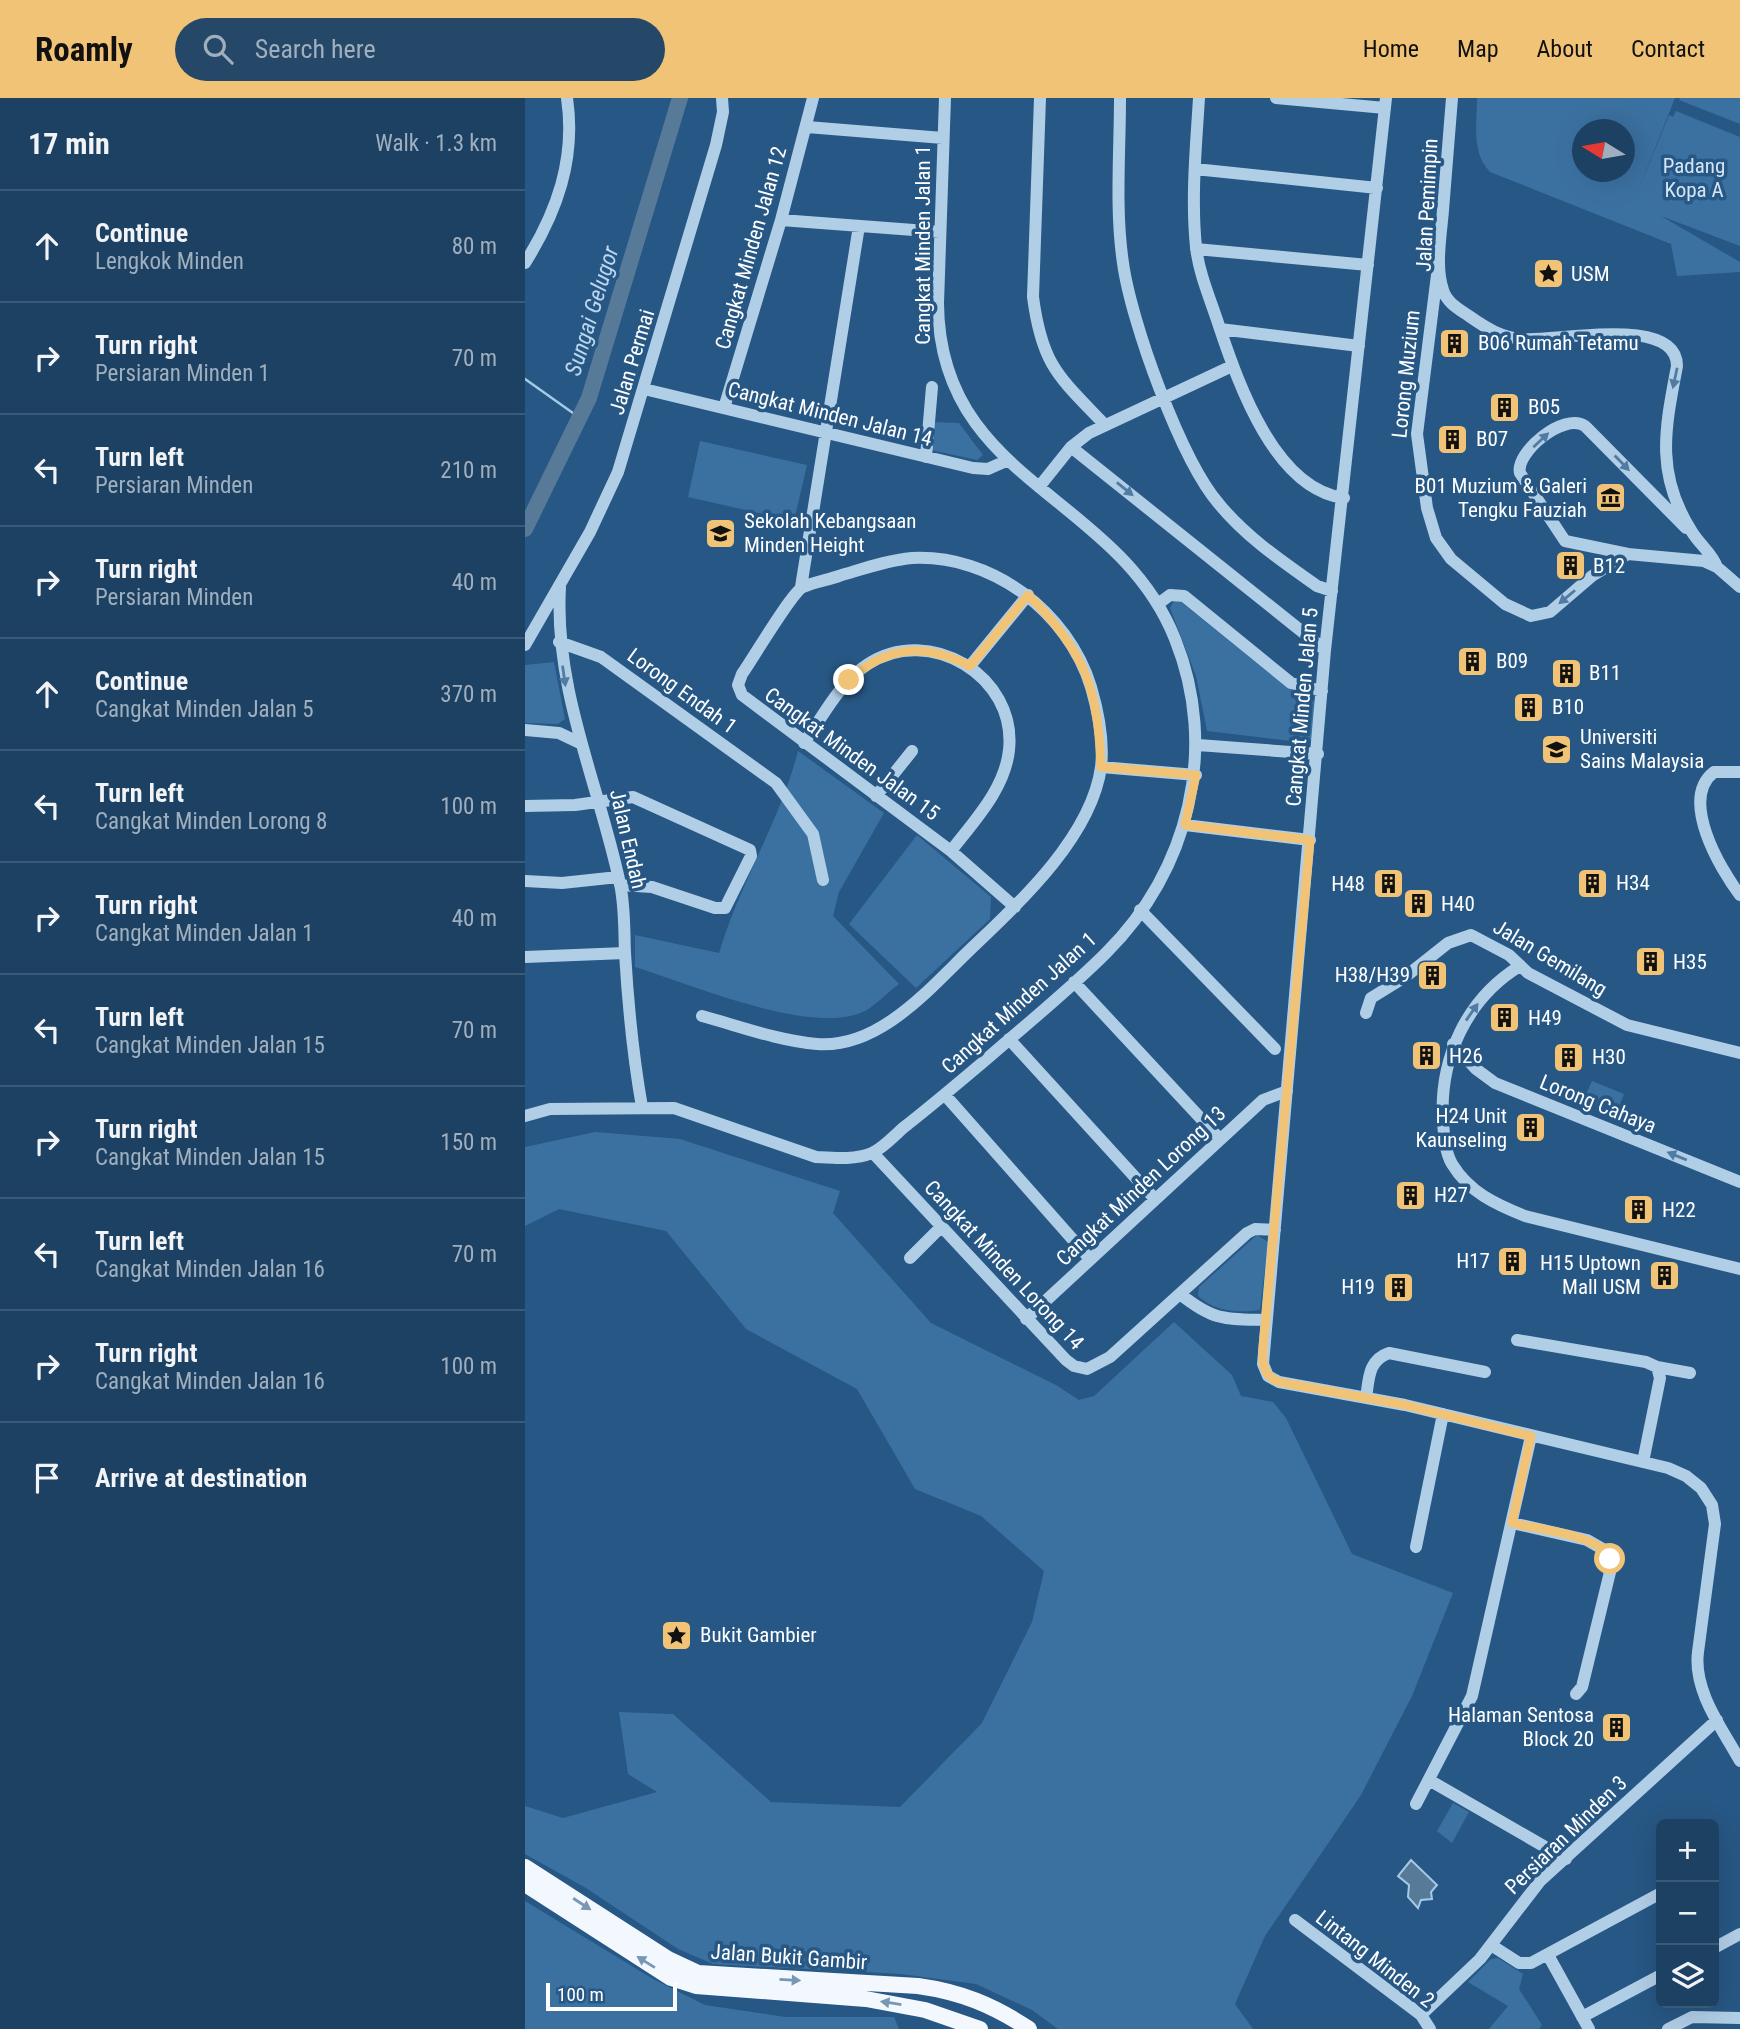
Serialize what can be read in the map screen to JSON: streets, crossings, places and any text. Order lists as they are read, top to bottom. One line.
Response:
{"streets":{"main road":["Jalan Bukit Gambir"],"street":["Jalan Pemimpin","Cangkat Minden Jalan 1","Cangkat Minden Jalan 12","Jalan Permai","Lorong Muzium","Cangkat Minden Jalan 14","Lorong Endah 1","Cangkat Minden Jalan 5","Cangkat Minden Jalan 15","Jalan Endah","Jalan Gemilang","Lorong Cahaya","Cangkat Minden Lorong 13","Cangkat Minden Lorong 14","Persiaran Minden 3","Lintang Minden 2"]},"crossings":[["Jalan Pemimpin","Lorong Muzium"],["Cangkat Minden Jalan 1","Cangkat Minden Jalan 14"],["Cangkat Minden Jalan 1","Jalan Endah"],["Cangkat Minden Jalan 1","Cangkat Minden Lorong 14"],["Cangkat Minden Jalan 12","Cangkat Minden Jalan 14"],["Jalan Permai","Cangkat Minden Jalan 14"],["Jalan Permai","Jalan Endah"],["Lorong Endah 1","Jalan Endah"],["Cangkat Minden Jalan 5","Cangkat Minden Lorong 13"],["Cangkat Minden Jalan 5","Cangkat Minden Lorong 14"],["Cangkat Minden Lorong 13","Cangkat Minden Lorong 14"],["Persiaran Minden 3","Lintang Minden 2"]],"one_way":["Lorong Cahaya"],"water":["Sungai Gelugor"],"parks":["Padang Kopa A"],"places":{"place":["USM","Bukit Gambier"],"building":["B06 Rumah Tetamu","B05","B07","B12","B09","B11","B10","H34","H48","H40","H35","H38/H39","H49","H26","H30","H24 Unit Kaunseling","H27","H22","H17","H15 Uptown Mall USM","H19","Halaman Sentosa Block 20"],"museum":["B01 Muzium & Galeri Tengku Fauziah"],"school or university":["Sekolah Kebangsaan Minden Height","Universiti Sains Malaysia"]},"scale_bar":"100 m","north":"left","page":{"header":"Roamly","search":"Search here","nav":["Home","Map","About","Contact"],"heading":["17 min","Walk · 1.3 km"],"list":[["Continue","Lengkok Minden","80 m"],["Turn right","Persiaran Minden 1","70 m"],["Turn left","Persiaran Minden","210 m"],["Turn right","Persiaran Minden","40 m"],["Continue","Cangkat Minden Jalan 5","370 m"],["Turn left","Cangkat Minden Lorong 8","100 m"],["Turn right","Cangkat Minden Jalan 1","40 m"],["Turn left","Cangkat Minden Jalan 15","70 m"],["Turn right","Cangkat Minden Jalan 15","150 m"],["Turn left","Cangkat Minden Jalan 16","70 m"],["Turn right","Cangkat Minden Jalan 16","100 m"],"Arrive at destination"],"map_buttons":["+","−"],"scale":"100 m"}}
